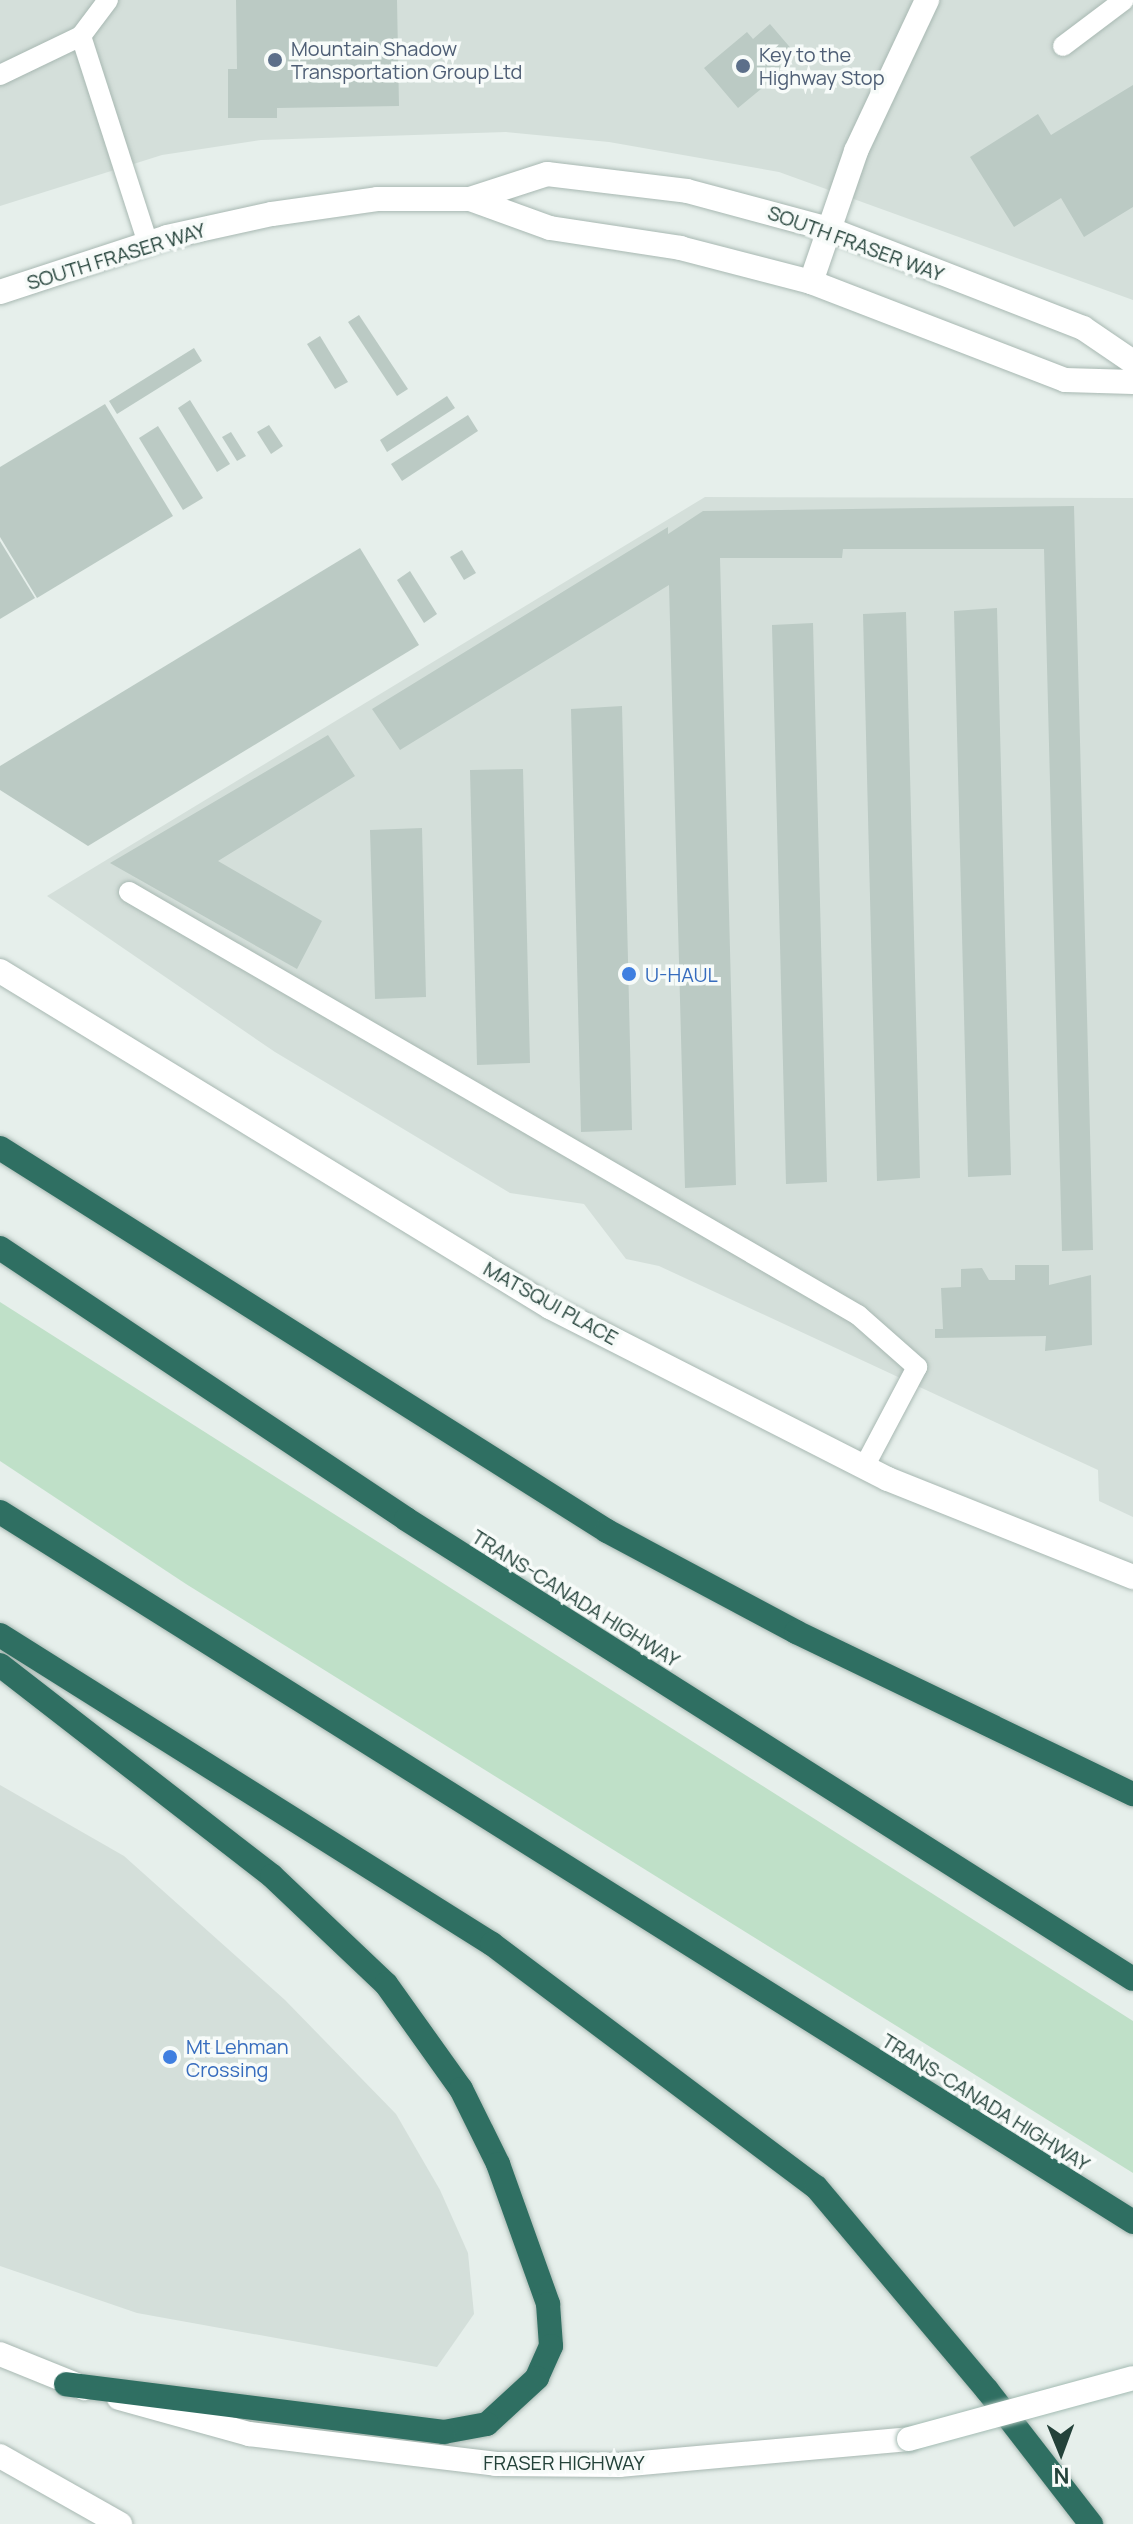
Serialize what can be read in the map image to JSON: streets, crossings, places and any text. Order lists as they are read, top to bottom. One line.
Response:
{"streets":{"highway":["TRANS-CANADA HIGHWAY"],"street":["SOUTH FRASER WAY","MATSQUI PLACE","FRASER HIGHWAY"]},"places":["Mountain Shadow Transportation Group Ltd","Key to the Highway Stop","U-HAUL","Mt Lehman Crossing"],"north":"bottom"}
